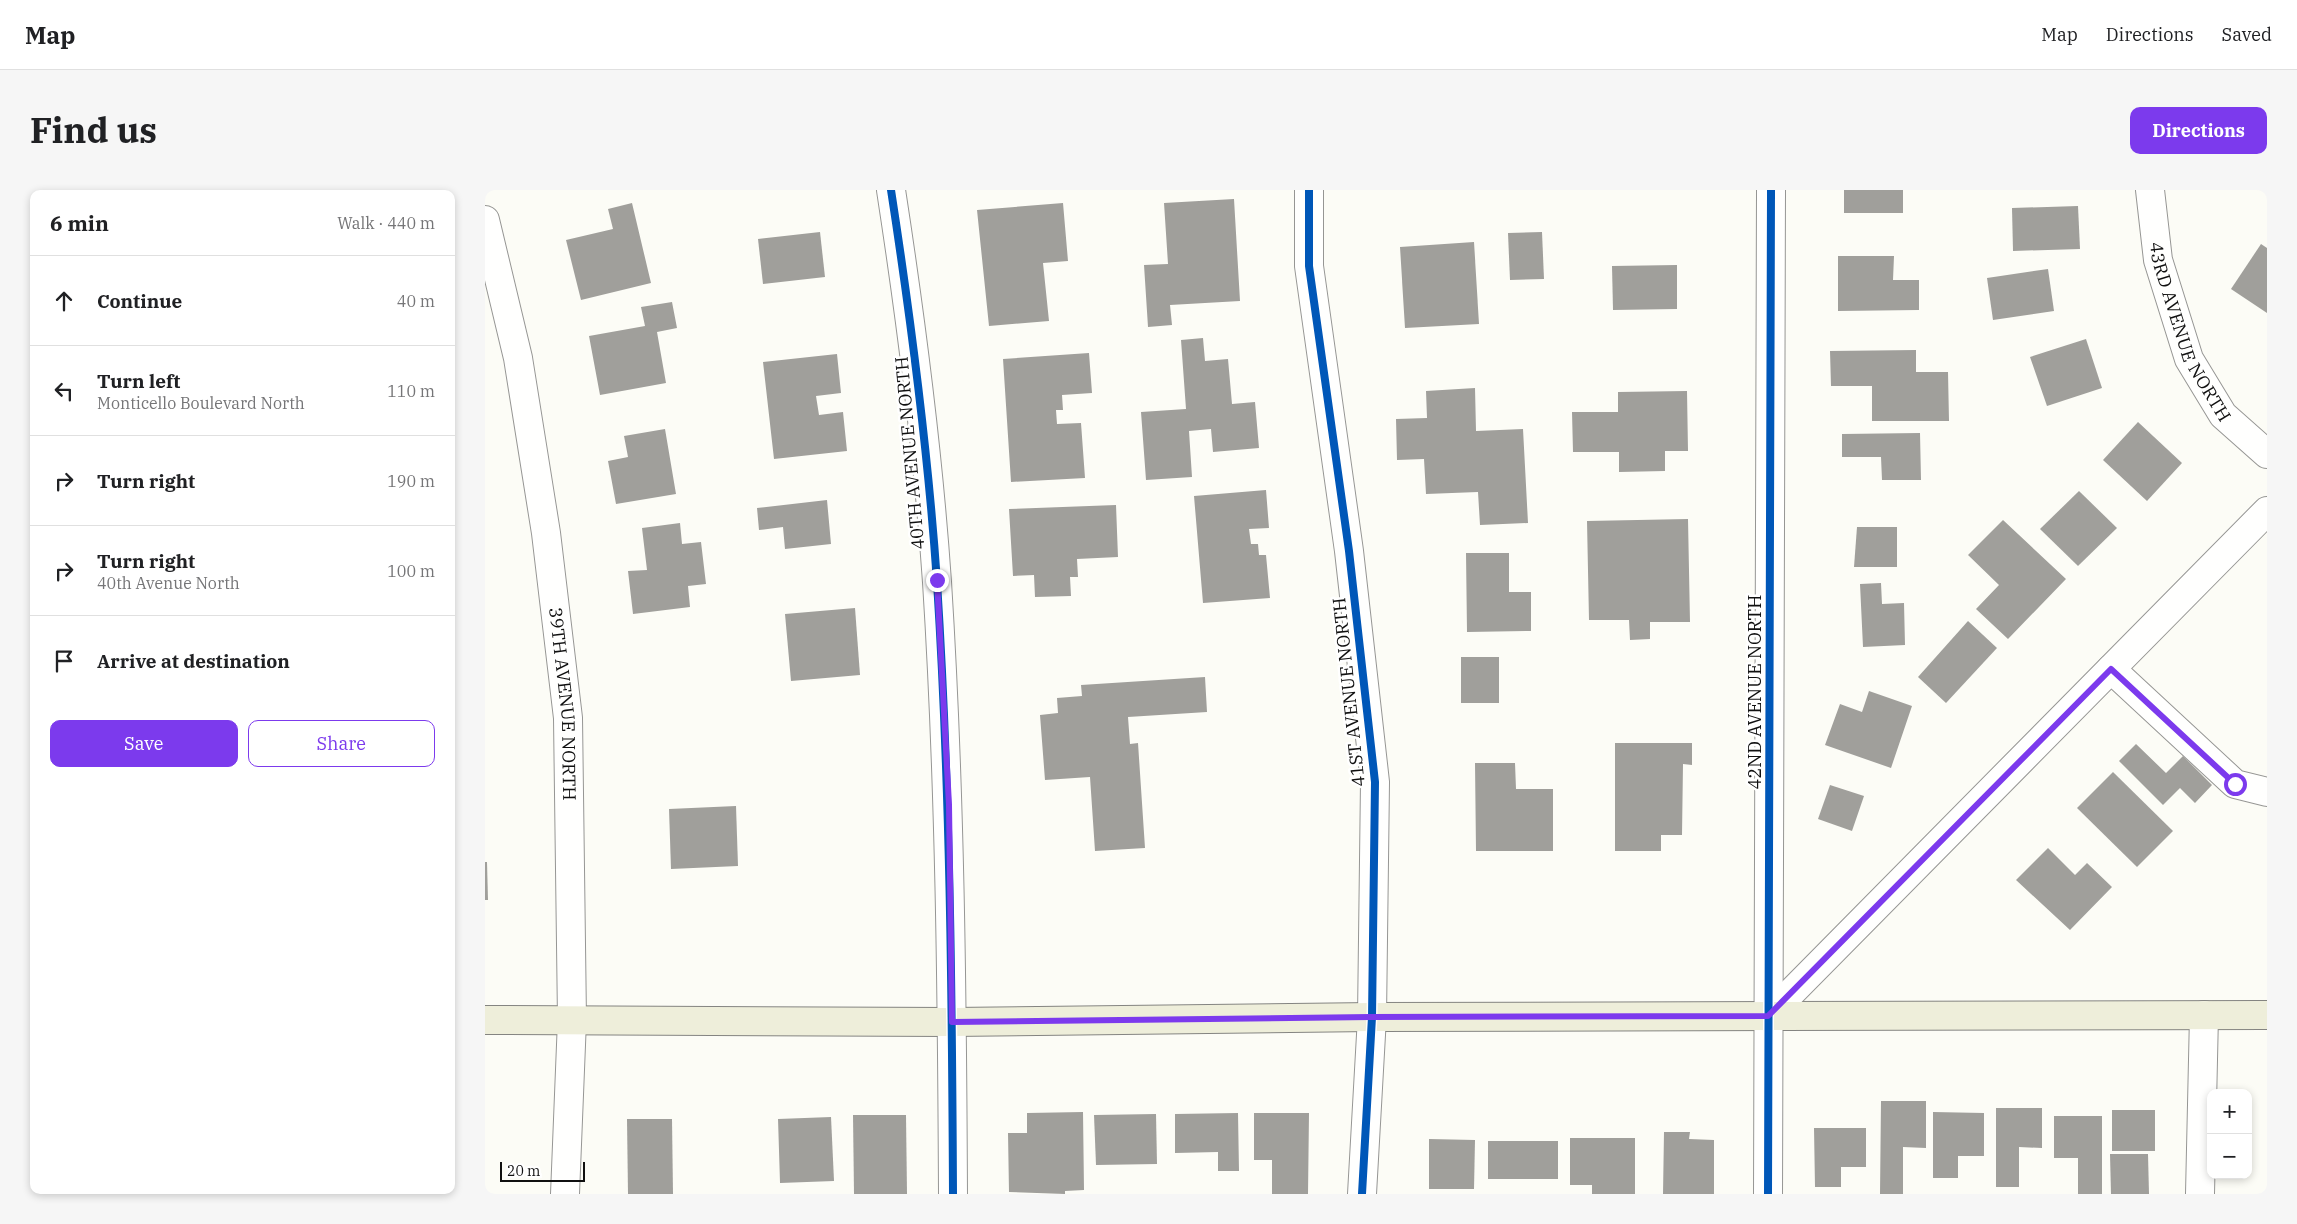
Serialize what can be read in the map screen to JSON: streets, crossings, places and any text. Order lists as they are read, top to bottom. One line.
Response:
{"streets":{"street":["43RD AVENUE NORTH","40TH AVENUE NORTH","41ST AVENUE NORTH","42ND AVENUE NORTH","39TH AVENUE NORTH"]},"scale_bar":"20 m","page":{"header":"Map","nav":["Map","Directions","Saved"],"title":"Find us","buttons":["Directions",["Save","Share"]],"heading":["6 min","Walk · 440 m"],"list":[["Continue","40 m"],["Turn left","Monticello Boulevard North","110 m"],["Turn right","190 m"],["Turn right","40th Avenue North","100 m"],"Arrive at destination"],"map_buttons":["+","−"],"scale":"20 m"}}
